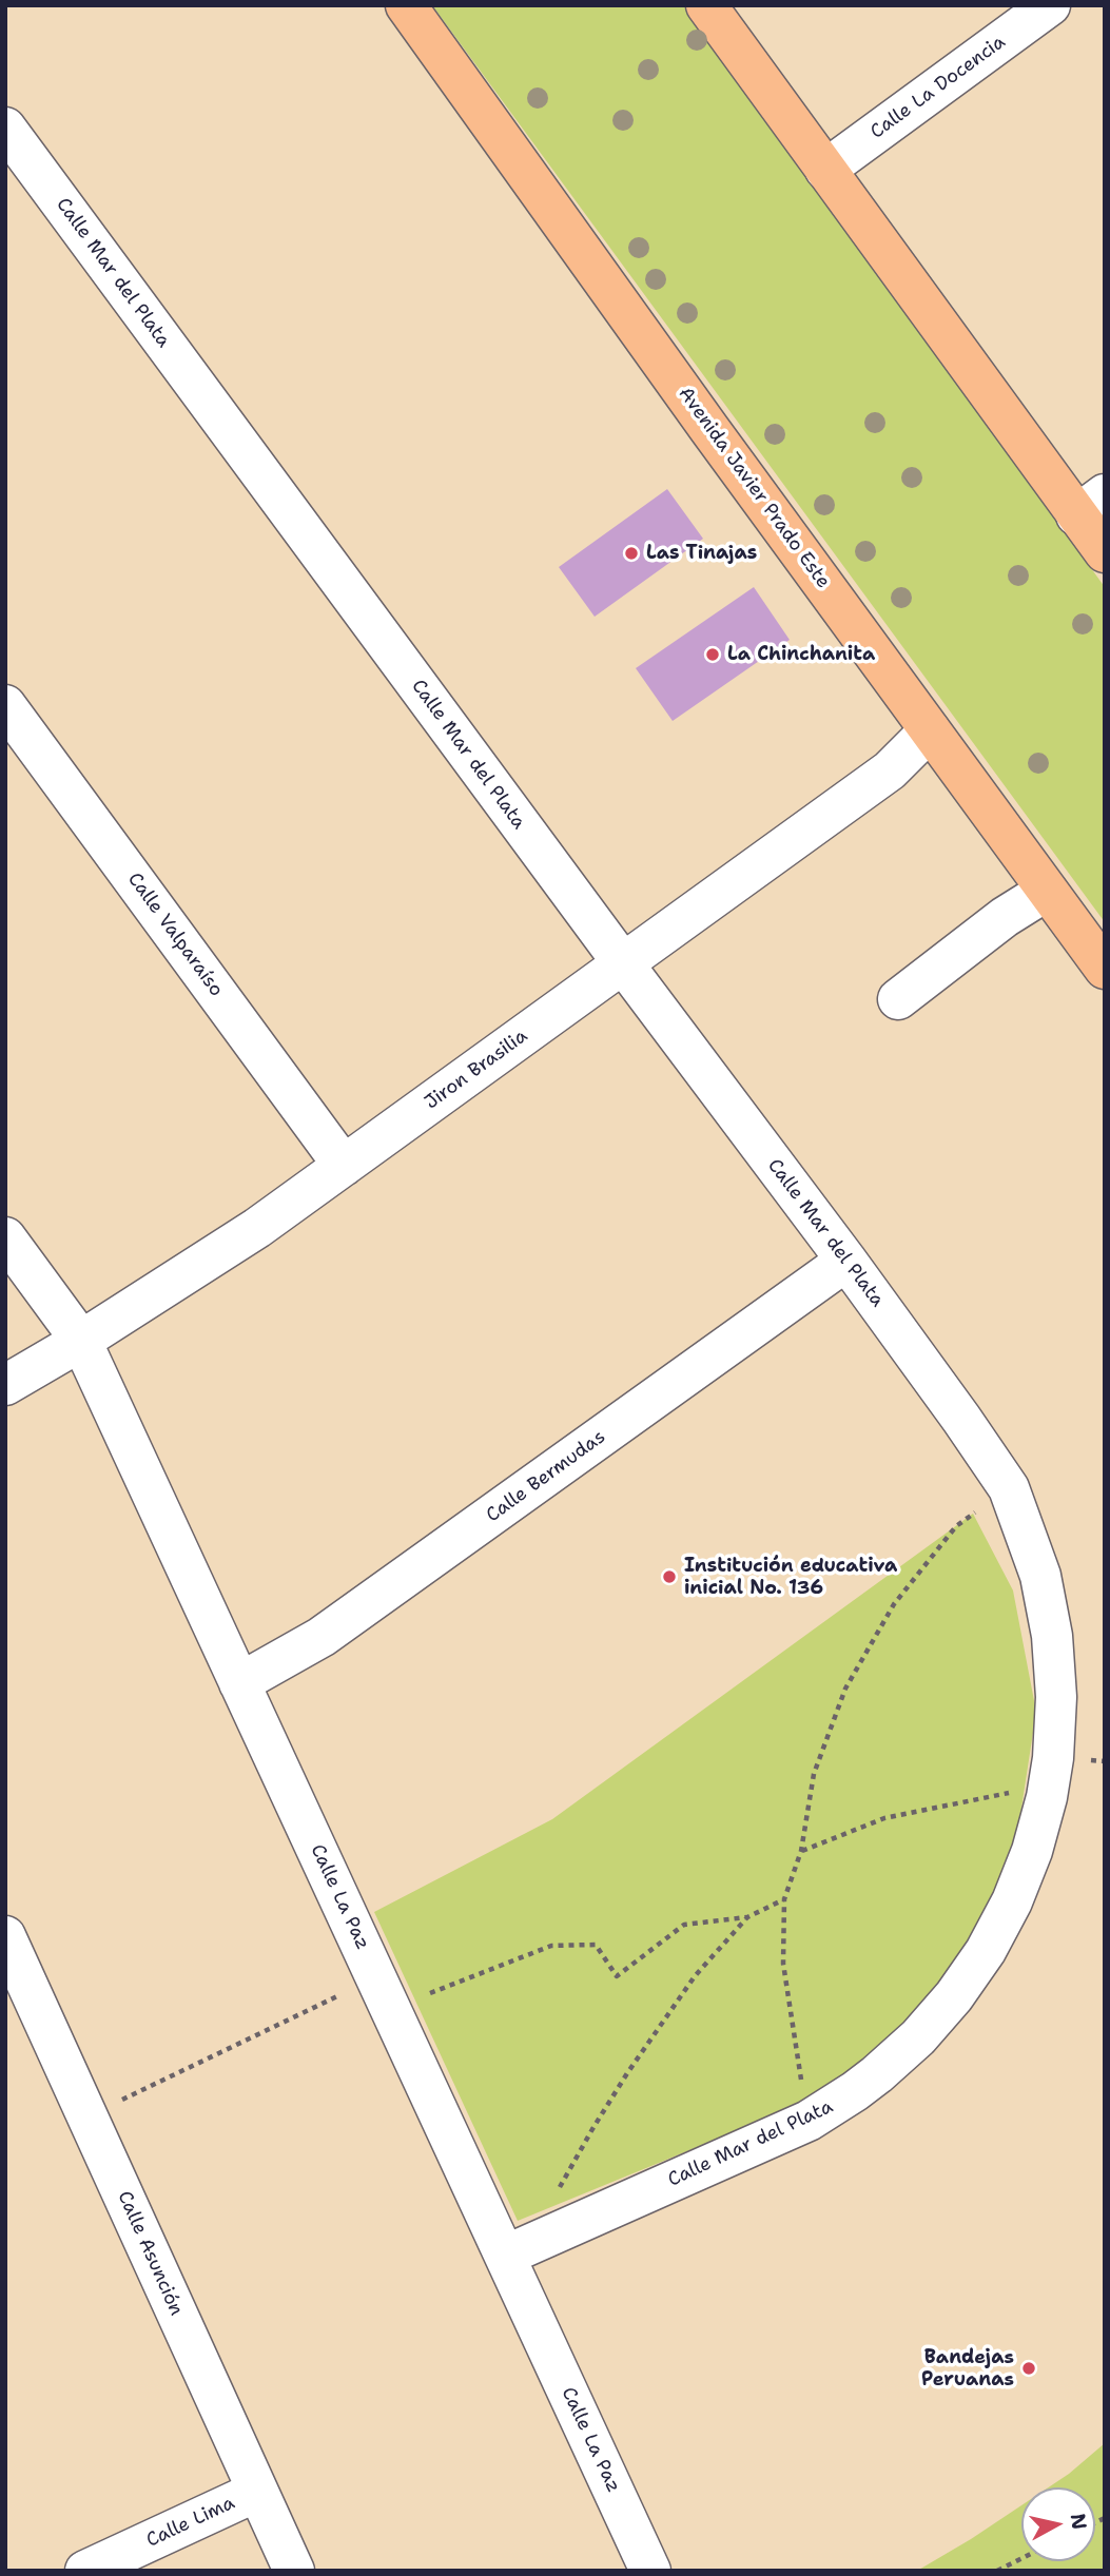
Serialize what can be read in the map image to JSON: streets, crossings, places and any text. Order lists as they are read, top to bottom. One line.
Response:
{"streets":{"main road":["Avenida Javier Prado Este"],"street":["Calle La Docencia","Calle Mar del Plata","Calle Valparaíso","Jiron Brasilia","Calle Bermudas","Calle La Paz","Calle Asunción","Calle Lima"]},"crossings":[["Calle Mar del Plata","Jiron Brasilia"],["Calle Mar del Plata","Calle Bermudas"],["Calle Mar del Plata","Calle La Paz"],["Avenida Javier Prado Este","Jiron Brasilia"],["Calle Valparaíso","Jiron Brasilia"],["Jiron Brasilia","Calle La Paz"],["Calle Bermudas","Calle La Paz"],["Calle Asunción","Calle Lima"]],"places":["Las Tinajas","La Chinchanita","Institución educativa inicial No. 136","Bandejas Peruanas"],"north":"right"}
